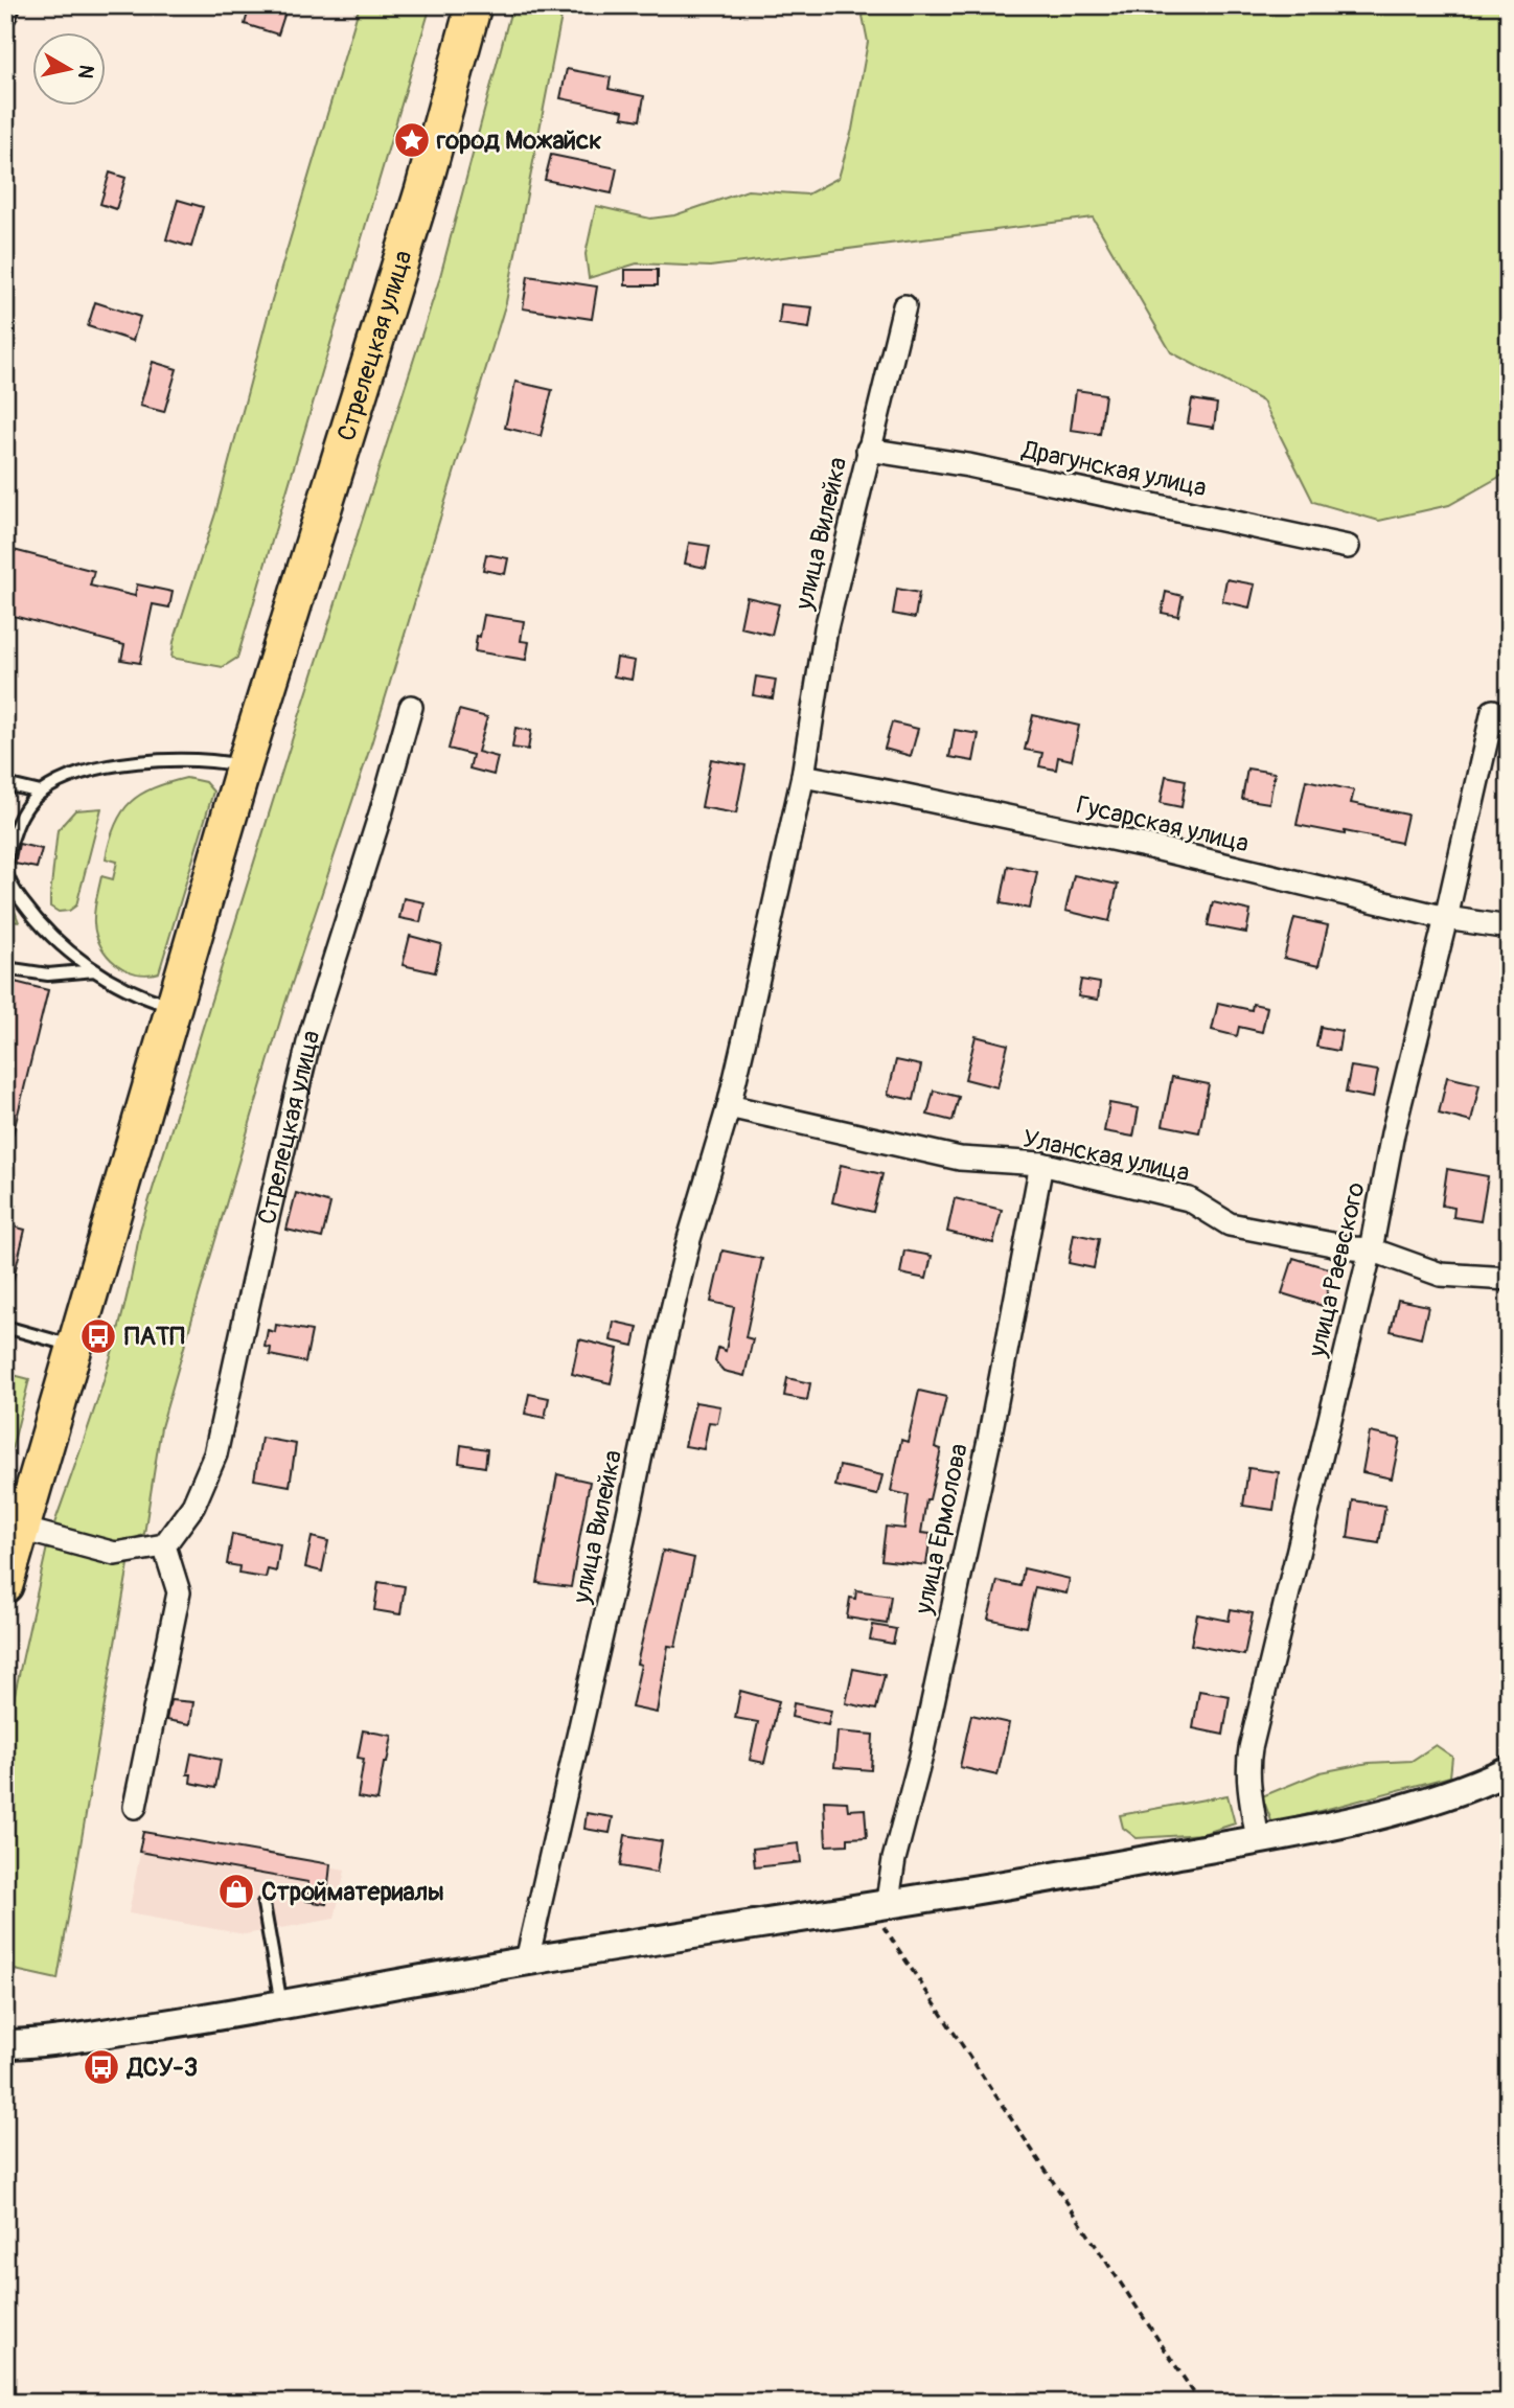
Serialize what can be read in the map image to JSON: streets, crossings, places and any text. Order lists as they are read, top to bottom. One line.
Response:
{"streets":{"main road":["Стрелецкая улица"],"street":["Драгунская улица","улица Вилейка","Гусарская улица","Уланская улица","улица Раевского","улица Ермолова"]},"crossings":[["Драгунская улица","улица Вилейка"],["улица Вилейка","Гусарская улица"],["улица Вилейка","Уланская улица"],["Гусарская улица","улица Раевского"],["Уланская улица","улица Раевского"],["Уланская улица","улица Ермолова"]],"places":{"place":["город Можайск"],"bus stop":["ПАТП","ДСУ-3"],"shop":["Стройматериалы"]},"north":"right"}
